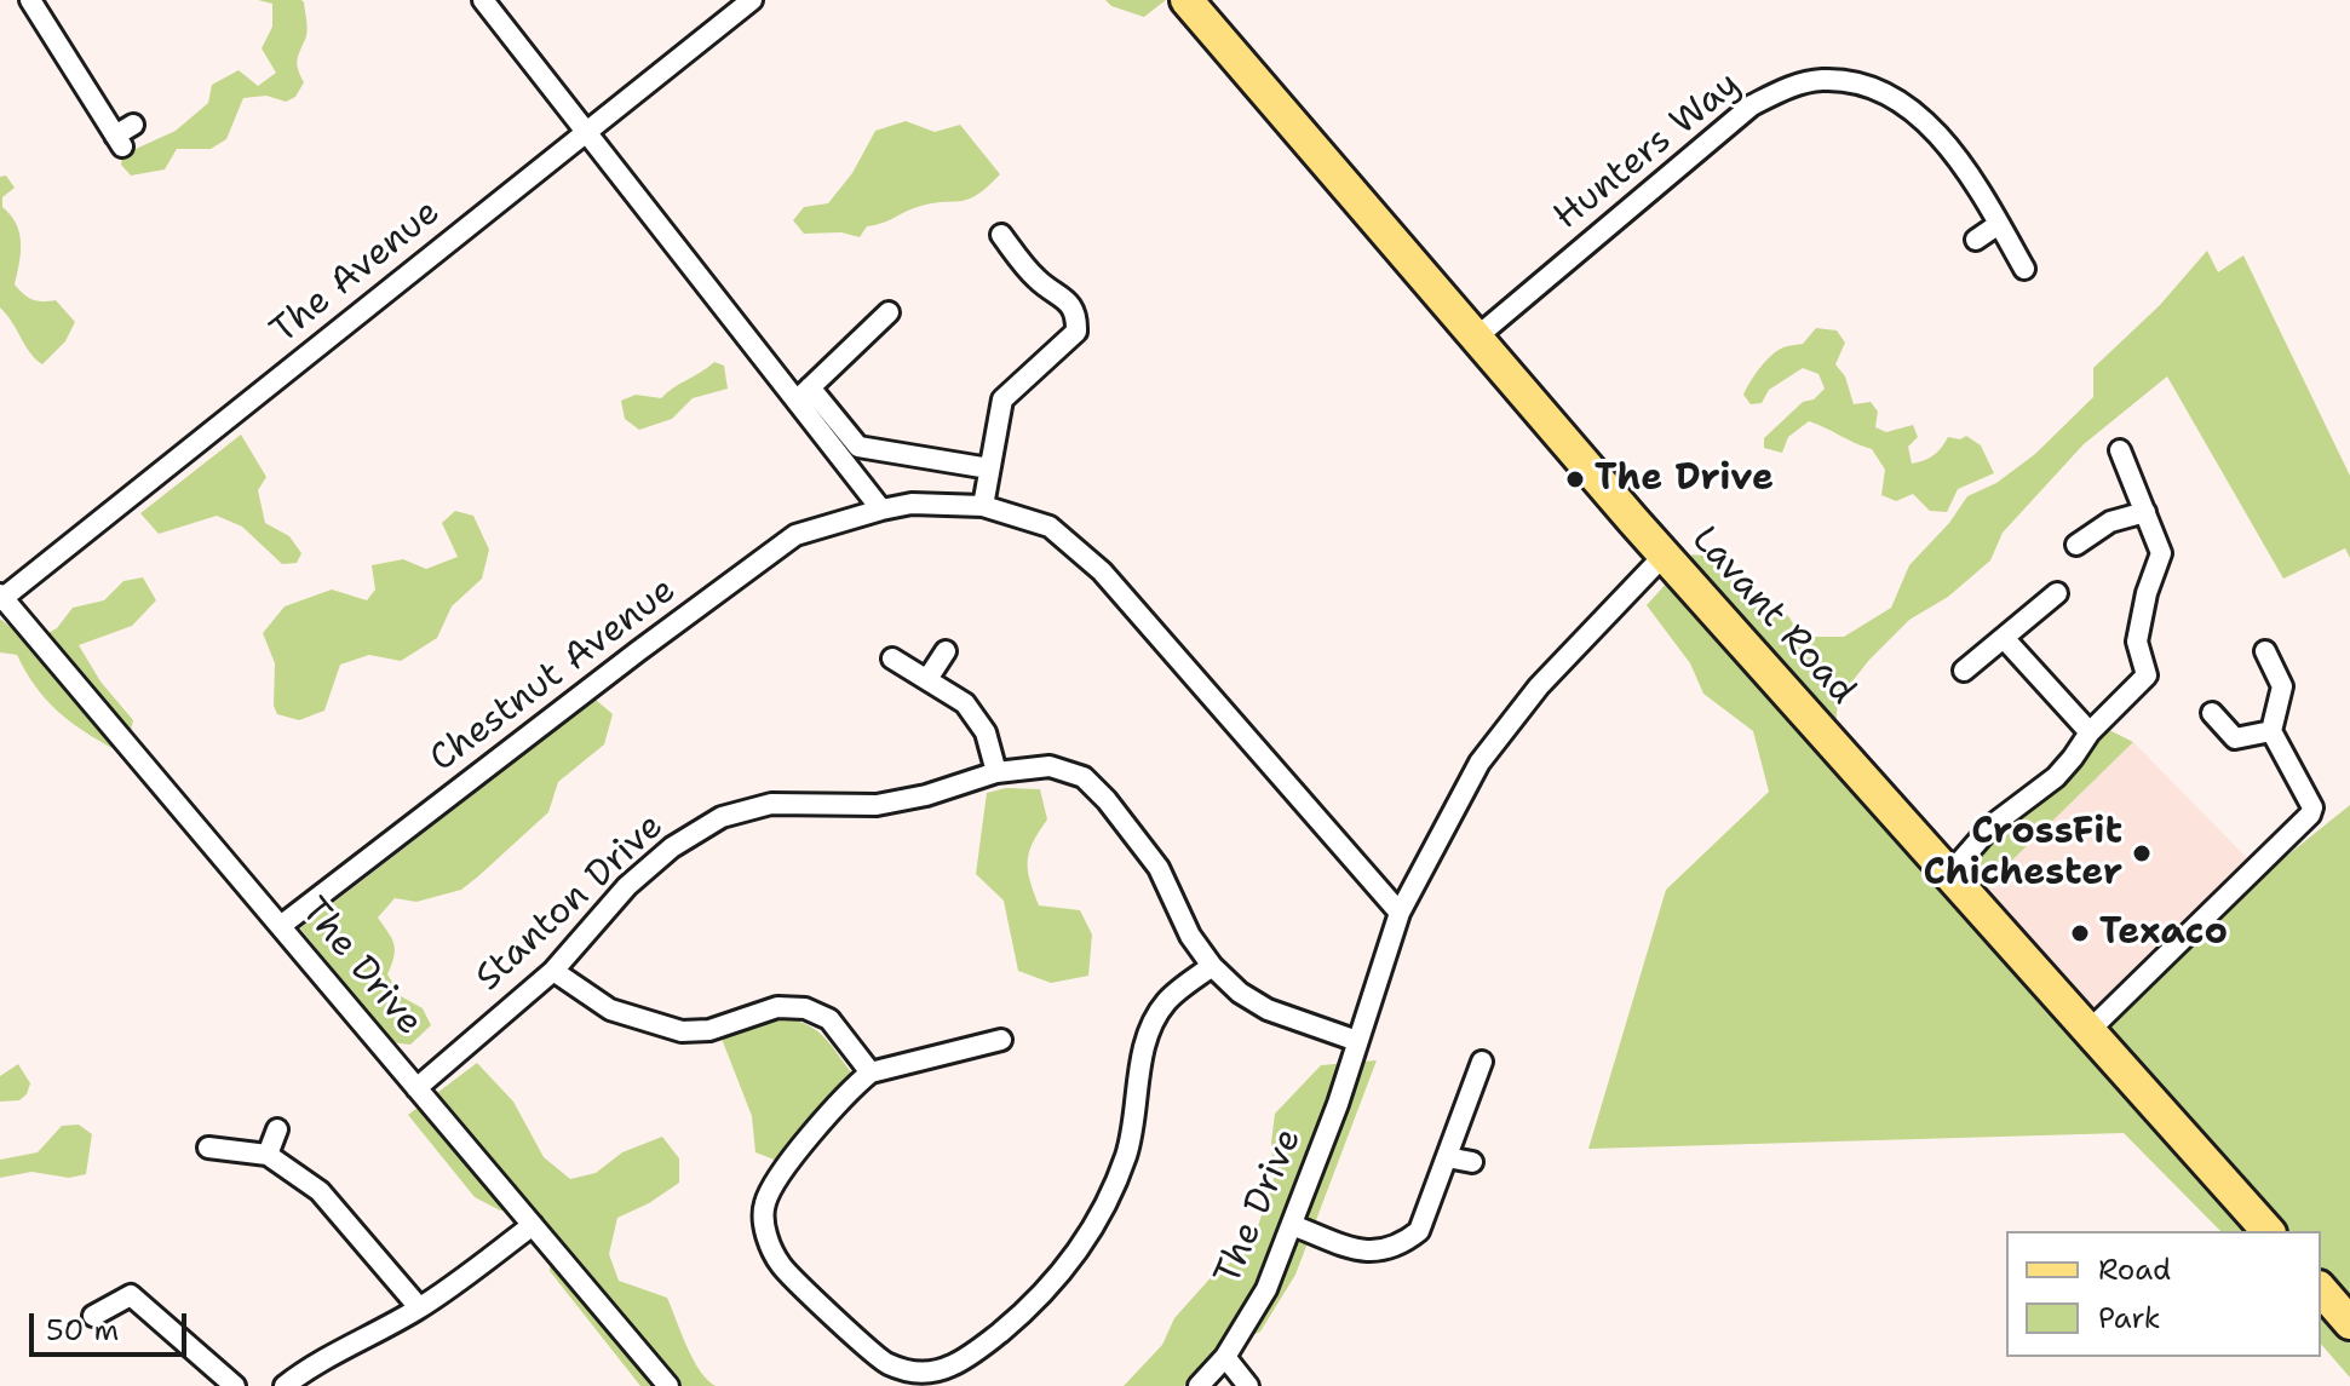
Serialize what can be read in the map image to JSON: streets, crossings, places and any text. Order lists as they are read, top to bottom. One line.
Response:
{"streets":{"main road":["Lavant Road"],"street":["Hunters Way","The Avenue","Chestnut Avenue","Stanton Drive","The Drive"]},"crossings":[["Hunters Way","Lavant Road"],["The Avenue","The Drive"],["Lavant Road","The Drive"],["Chestnut Avenue","The Drive"],["Stanton Drive","The Drive"]],"places":["The Drive","CrossFit Chichester","Texaco"],"legend":["Road","Park"],"scale_bar":"50 m"}
